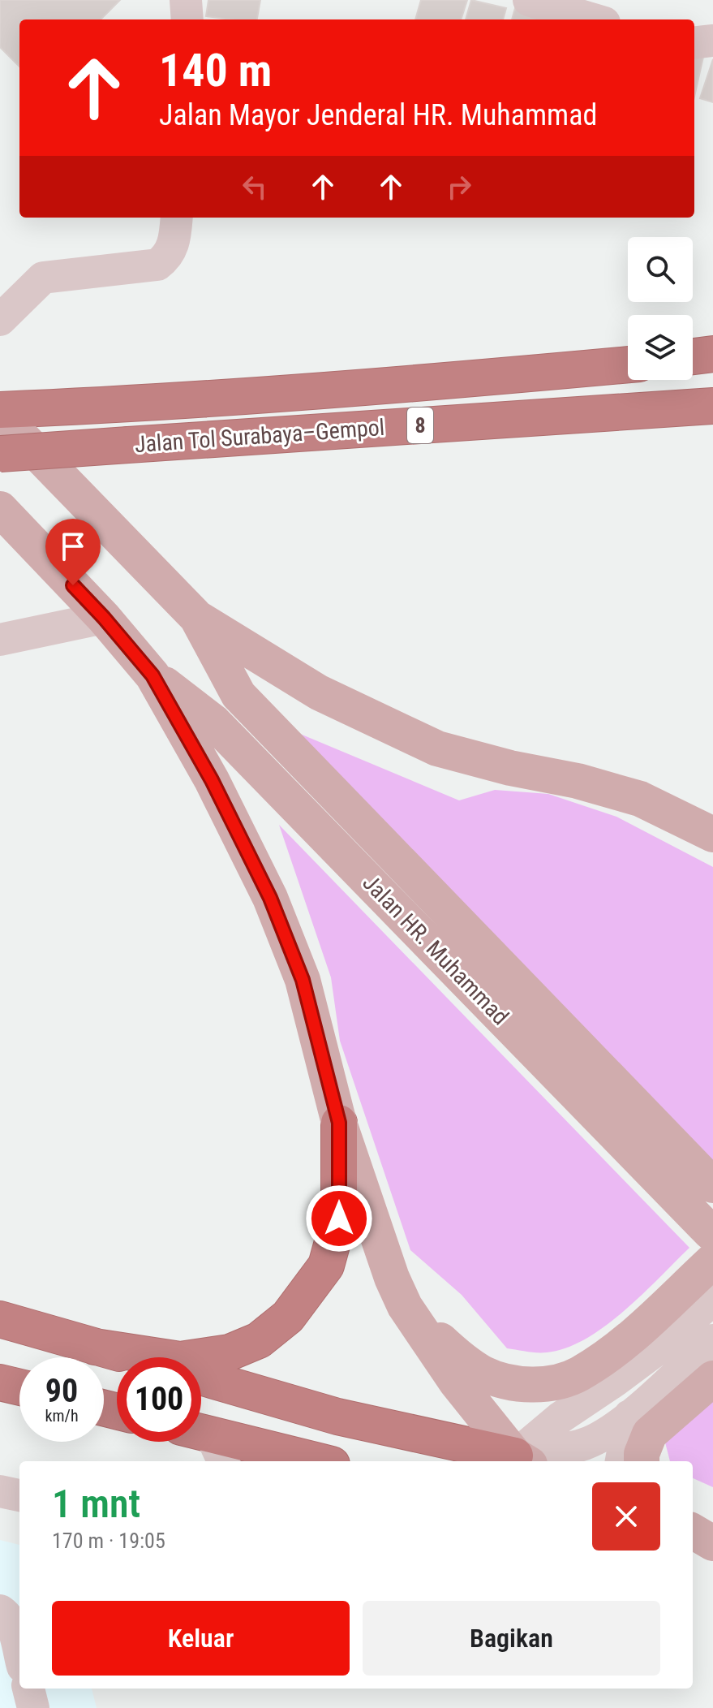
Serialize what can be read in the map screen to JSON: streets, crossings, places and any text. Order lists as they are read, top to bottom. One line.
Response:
{"streets":{"highway":["8","Jalan Tol Surabaya–Gempol"],"main road":["Jalan HR. Muhammad"]},"page":{"turn":["140 m","Jalan Mayor Jenderal HR. Muhammad"],"speed":"90 km/h","limit":"100","heading":["1 mnt","170 m · 19:05"],"buttons":["Keluar","Bagikan"]}}
